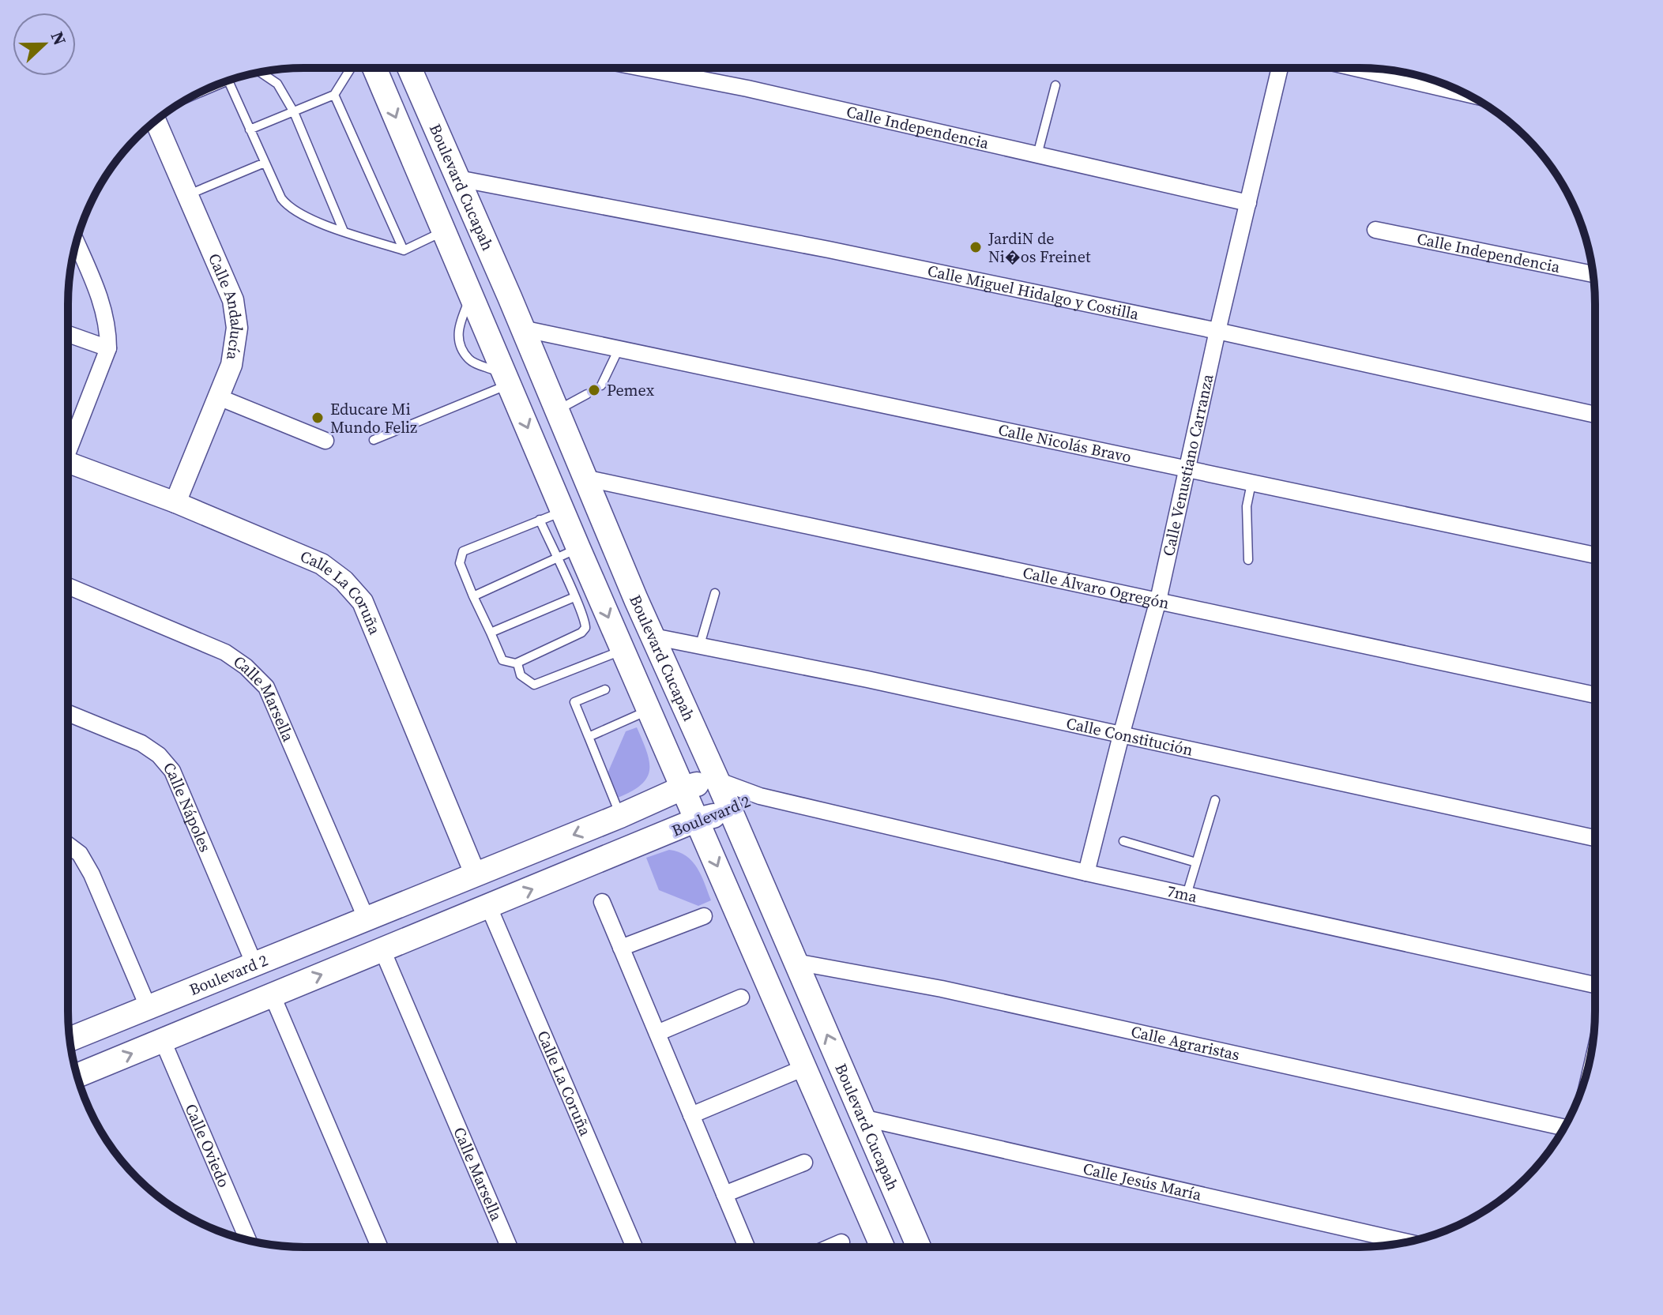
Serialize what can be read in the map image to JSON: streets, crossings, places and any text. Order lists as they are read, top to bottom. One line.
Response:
{"streets":{"main road":["Boulevard Cucapah","Boulevard 2"],"street":["Calle Independencia","Calle Miguel Hidalgo y Costilla","Calle Andalucía","Calle Nicolás Bravo","Calle Venustiano Carranza","Calle Álvaro Ogregón","Calle La Coruña","Calle Marsella","Calle Constitución","Calle Nápoles","7ma","Calle Agraristas","Calle Oviedo","Calle Jesús María"]},"crossings":[["Calle Independencia","Calle Venustiano Carranza"],["Boulevard Cucapah","Calle Miguel Hidalgo y Costilla"],["Boulevard Cucapah","Calle Nicolás Bravo"],["Boulevard Cucapah","Calle Álvaro Ogregón"],["Boulevard Cucapah","Calle Constitución"],["Boulevard Cucapah","Boulevard 2"],["Boulevard Cucapah","Calle Agraristas"],["Boulevard Cucapah","Calle Jesús María"],["Calle Miguel Hidalgo y Costilla","Calle Venustiano Carranza"],["Calle Andalucía","Calle La Coruña"],["Calle Nicolás Bravo","Calle Venustiano Carranza"],["Calle Venustiano Carranza","Calle Álvaro Ogregón"],["Calle Venustiano Carranza","Calle Constitución"],["Calle Venustiano Carranza","7ma"],["Calle La Coruña","Boulevard 2"],["Calle Marsella","Boulevard 2"],["Calle Nápoles","Boulevard 2"],["Boulevard 2","7ma"],["Boulevard 2","Calle Oviedo"]],"places":["JardiN de Ni�os Freinet","Pemex","Educare Mi Mundo Feliz"],"north":"right"}
